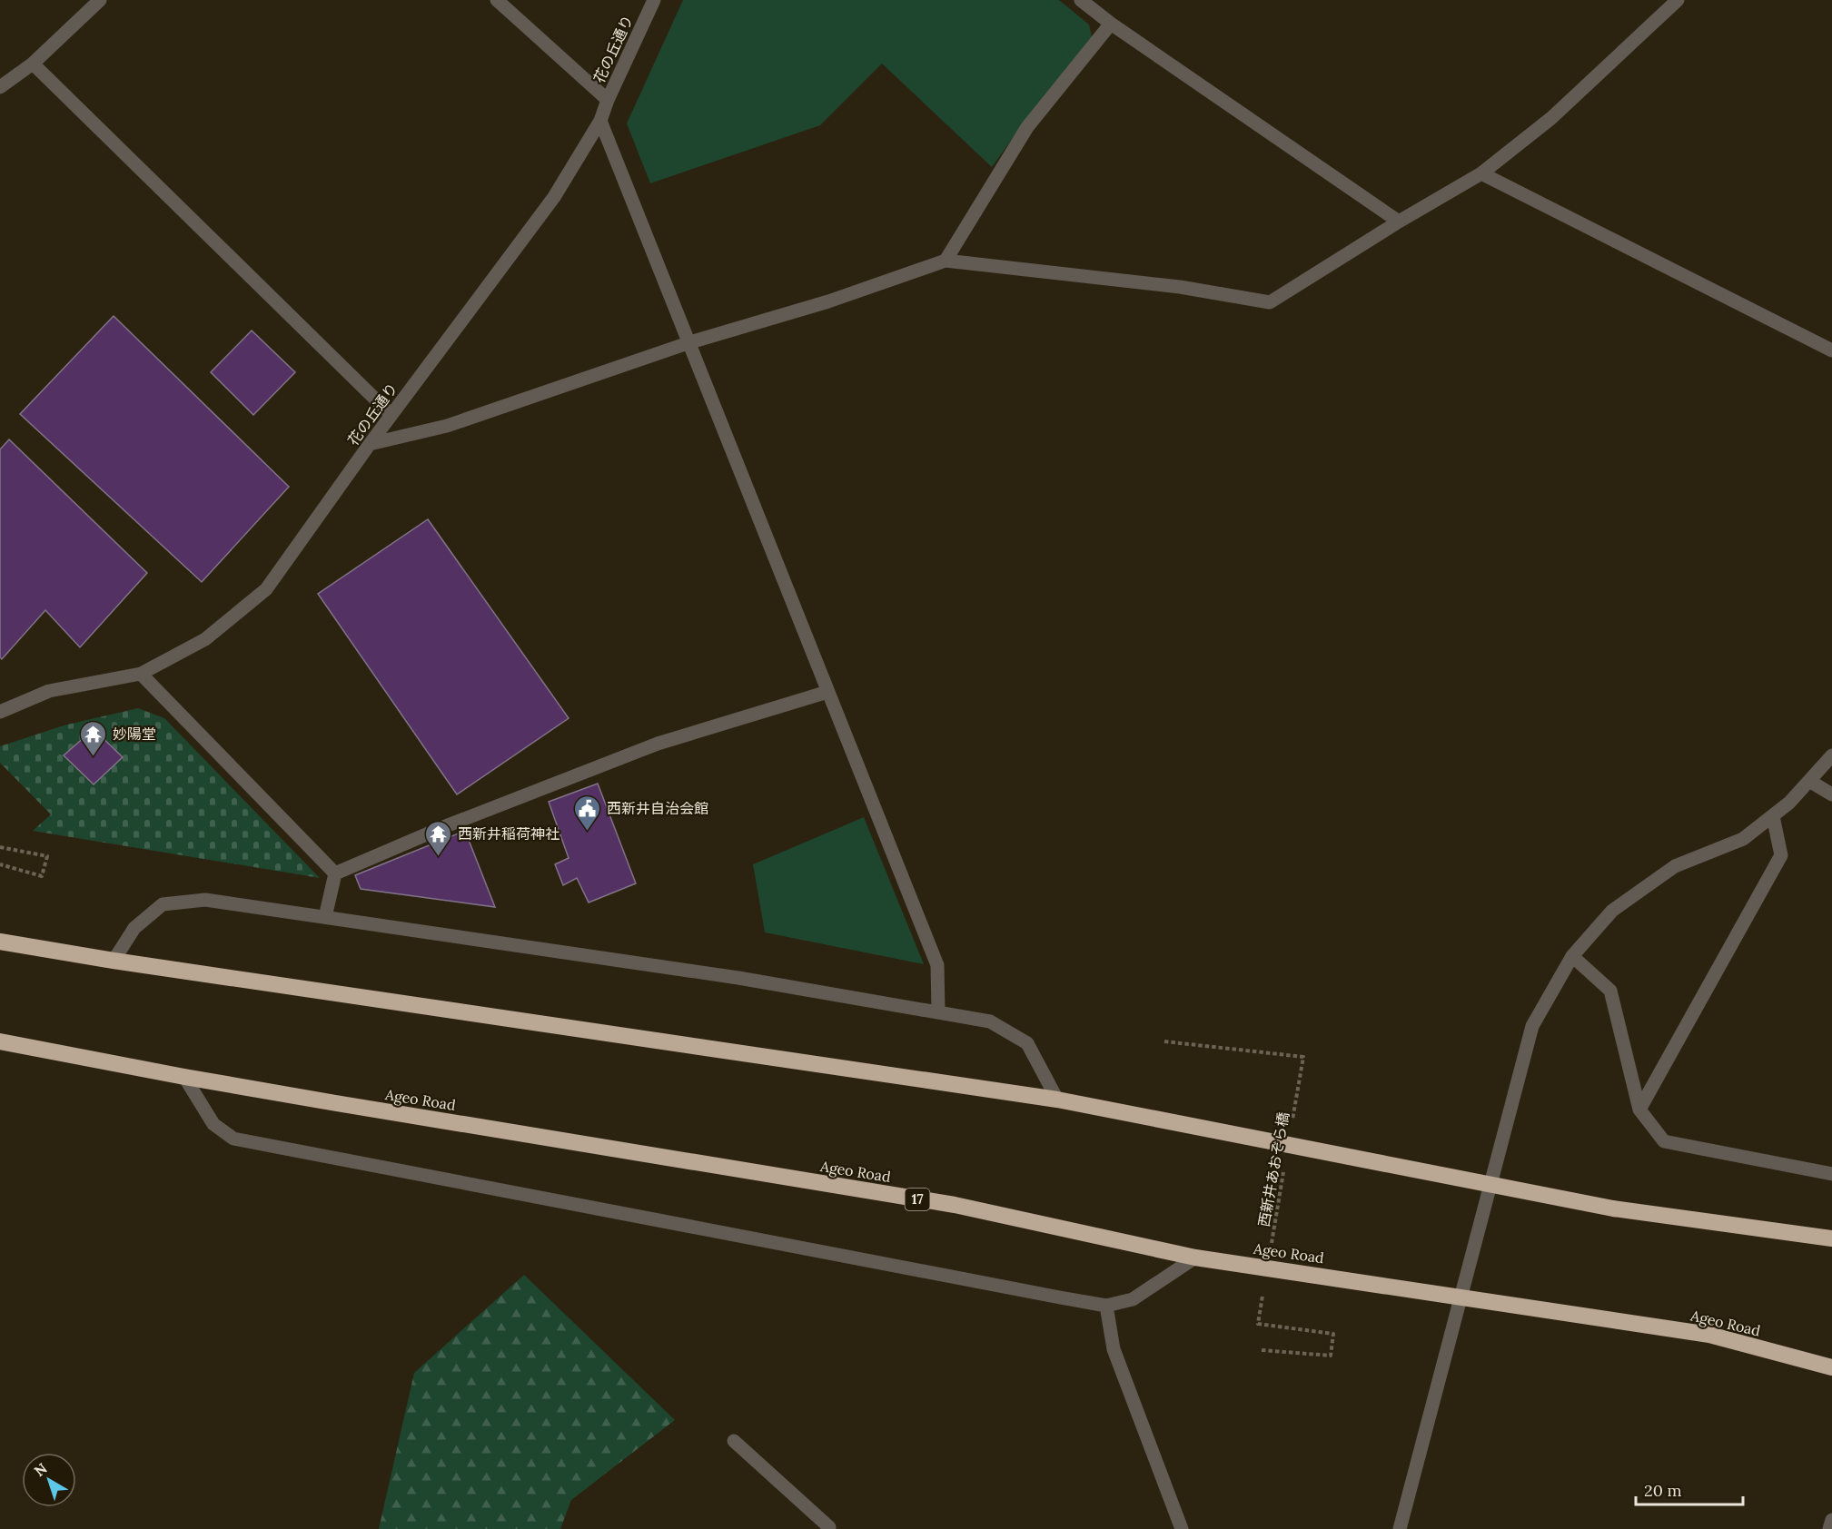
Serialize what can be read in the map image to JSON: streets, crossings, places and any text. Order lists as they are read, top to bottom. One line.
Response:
{"streets":{"highway":["Ageo Road","17"],"street":["花の丘通り"],"path":["西新井あおぞら橋"]},"places":{"temple":["妙陽堂","西新井稲荷神社"],"public building":["西新井自治会館"]},"scale_bar":"20 m","north":"top left"}
